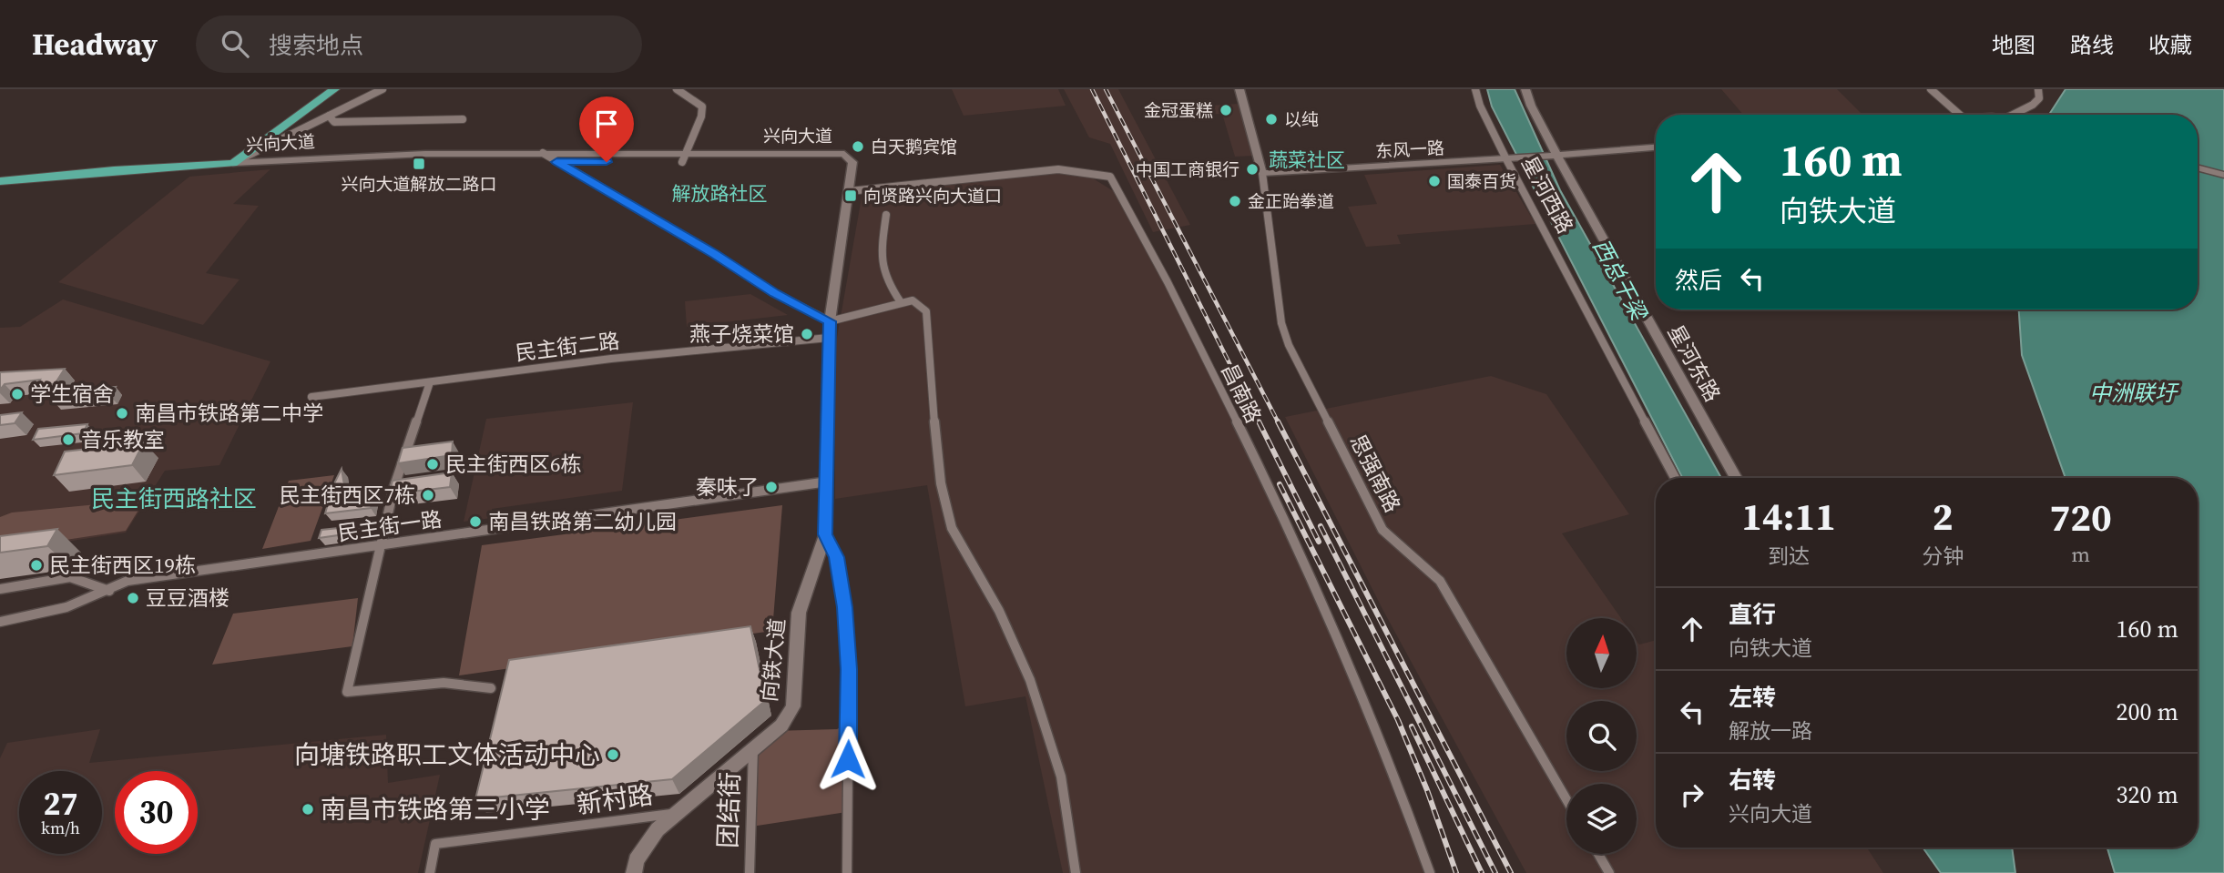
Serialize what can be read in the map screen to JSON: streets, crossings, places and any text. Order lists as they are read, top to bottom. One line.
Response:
{"streets":{"main road":["兴向大道"],"street":["东风一路","星河西路","民主街二路","星河东路","昌南路","思强南路","民主街一路","向铁大道","新村路","团结街"]},"crossings":[["兴向大道","向铁大道"],["东风一路","星河西路"],["东风一路","星河东路"],["东风一路","思强南路"],["民主街二路","向铁大道"],["昌南路","向铁大道"],["民主街一路","向铁大道"],["向铁大道","新村路"],["向铁大道","团结街"]],"districts":["蔬菜社区","解放路社区","民主街西路社区"],"water":["西总干梁","中洲联圩"],"places":{"other":["金冠蛋糕","以纯","白天鹅宾馆","中国工商银行","国泰百货","金正跆拳道","燕子烧菜馆","学生宿舍","南昌市铁路第二中学","音乐教室","民主街西区6栋","秦味了","民主街西区7栋","南昌铁路第二幼儿园","民主街西区19栋","豆豆酒楼","向塘铁路职工文体活动中心","南昌市铁路第三小学"],"transit":["兴向大道解放二路口","向贤路兴向大道口"]},"north":"top","page":{"header":"Headway","search":"搜索地点","nav":["地图","路线","收藏"],"turn":["160 m","向铁大道"],"then":"然后","eta":["14:11","到达","2","分钟","720","m"],"list":[{"name":"直行","note":"向铁大道","value":"160 m"},{"name":"左转","note":"解放一路","value":"200 m"},{"name":"右转","note":"兴向大道","value":"320 m"}],"speed":"27 km/h","limit":"30"}}
